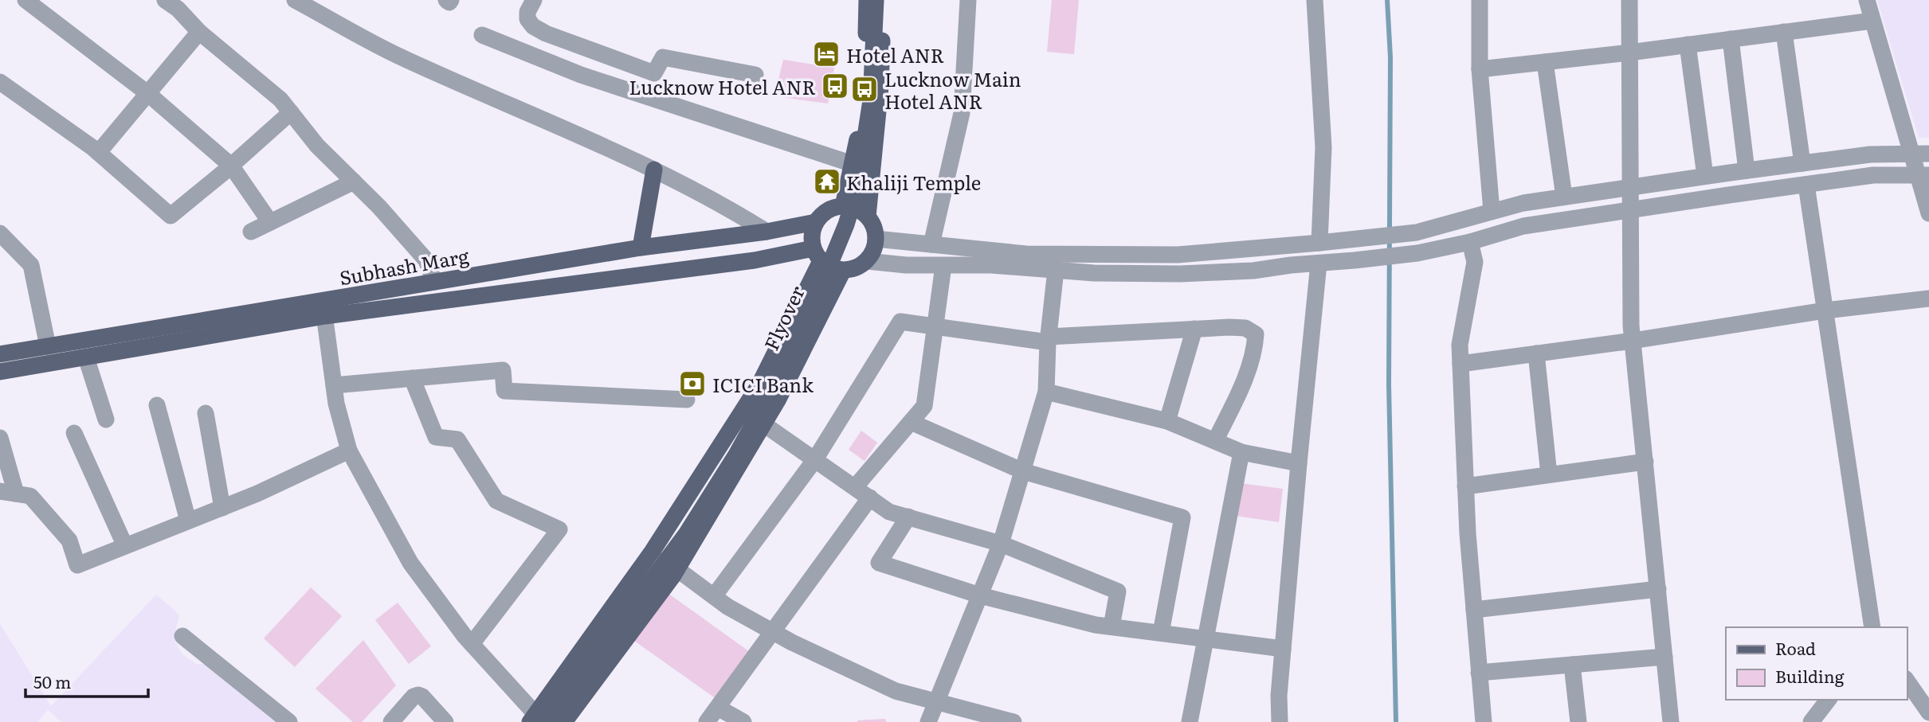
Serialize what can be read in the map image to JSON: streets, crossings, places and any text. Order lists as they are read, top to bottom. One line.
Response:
{"streets":{"main road":["Subhash Marg","Flyover"]},"places":{"hotel":["Hotel ANR"],"bus stop":["Lucknow Hotel ANR","Lucknow Main Hotel ANR"],"temple":["Khaliji Temple"],"bank":["ICICI Bank"]},"legend":["Road","Building"],"scale_bar":"50 m"}
